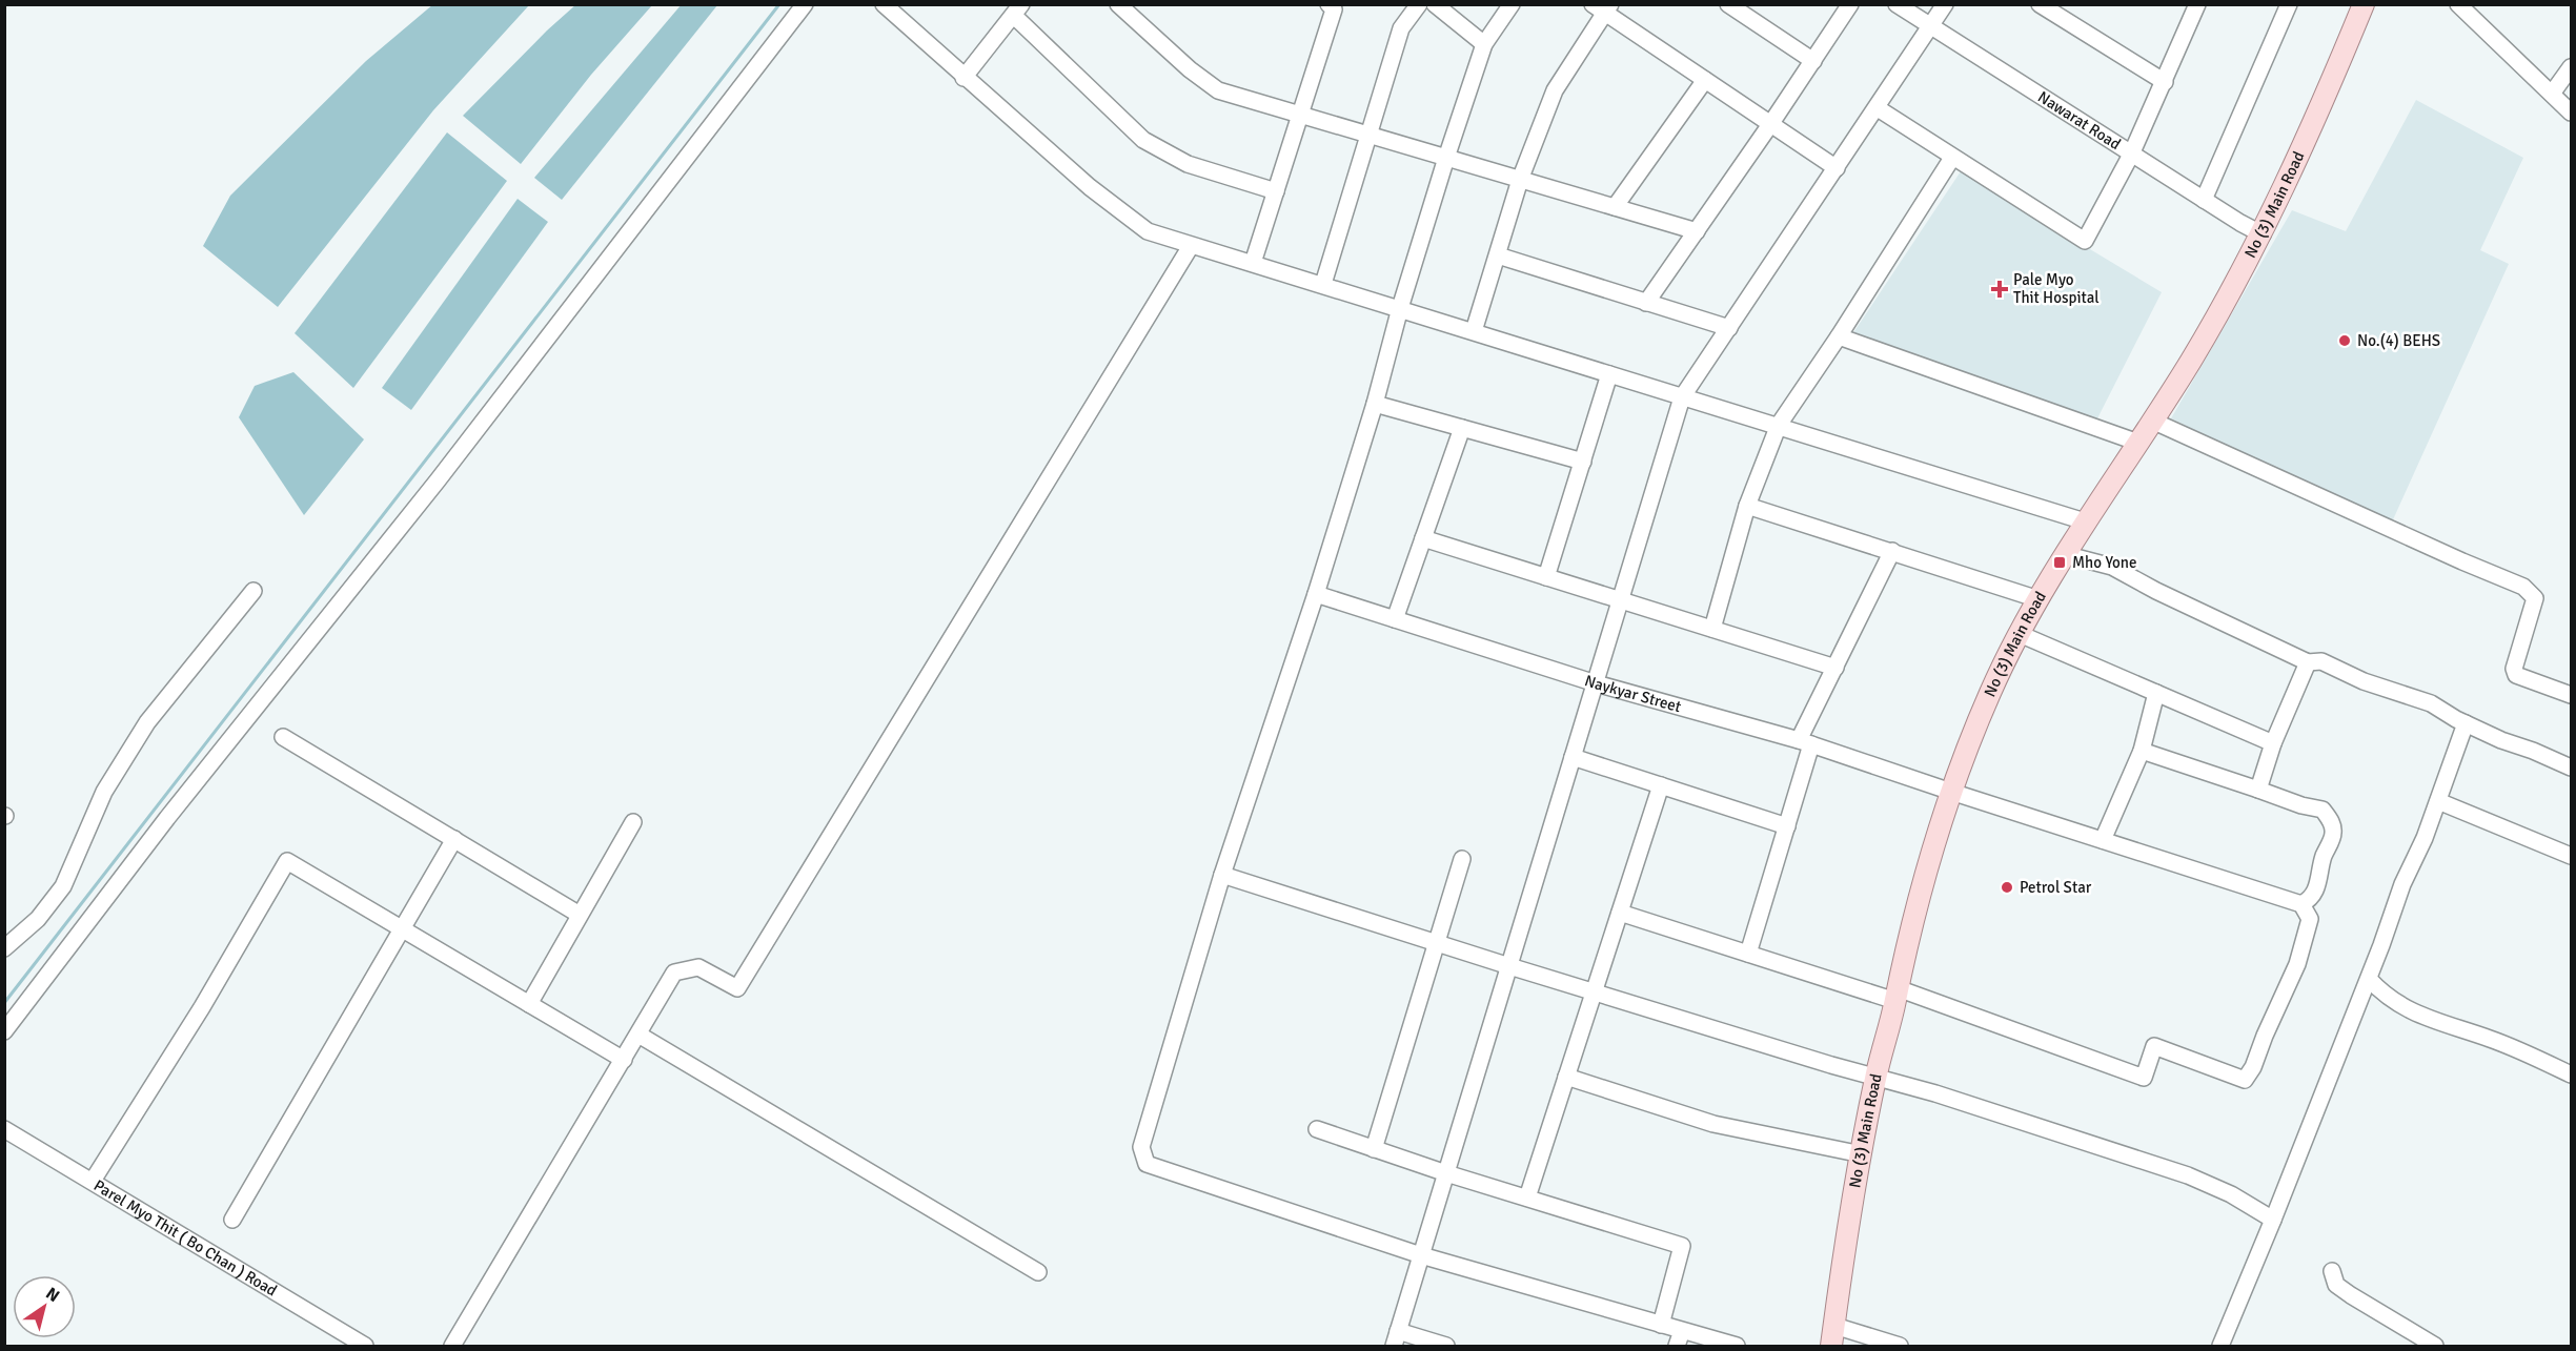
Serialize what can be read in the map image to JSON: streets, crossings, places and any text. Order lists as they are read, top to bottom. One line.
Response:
{"streets":{"main road":["No (3) Main Road"],"street":["Nawarat Road","Naykyar Street","Parel Myo Thit ( Bo Chan ) Road"]},"crossings":[["Nawarat Road","No (3) Main Road"],["No (3) Main Road","Naykyar Street"]],"places":{"health":["Pale Myo Thit Hospital"],"other":["No.(4) BEHS","Petrol Star"],"transit":["Mho Yone"]},"north":"top right"}
